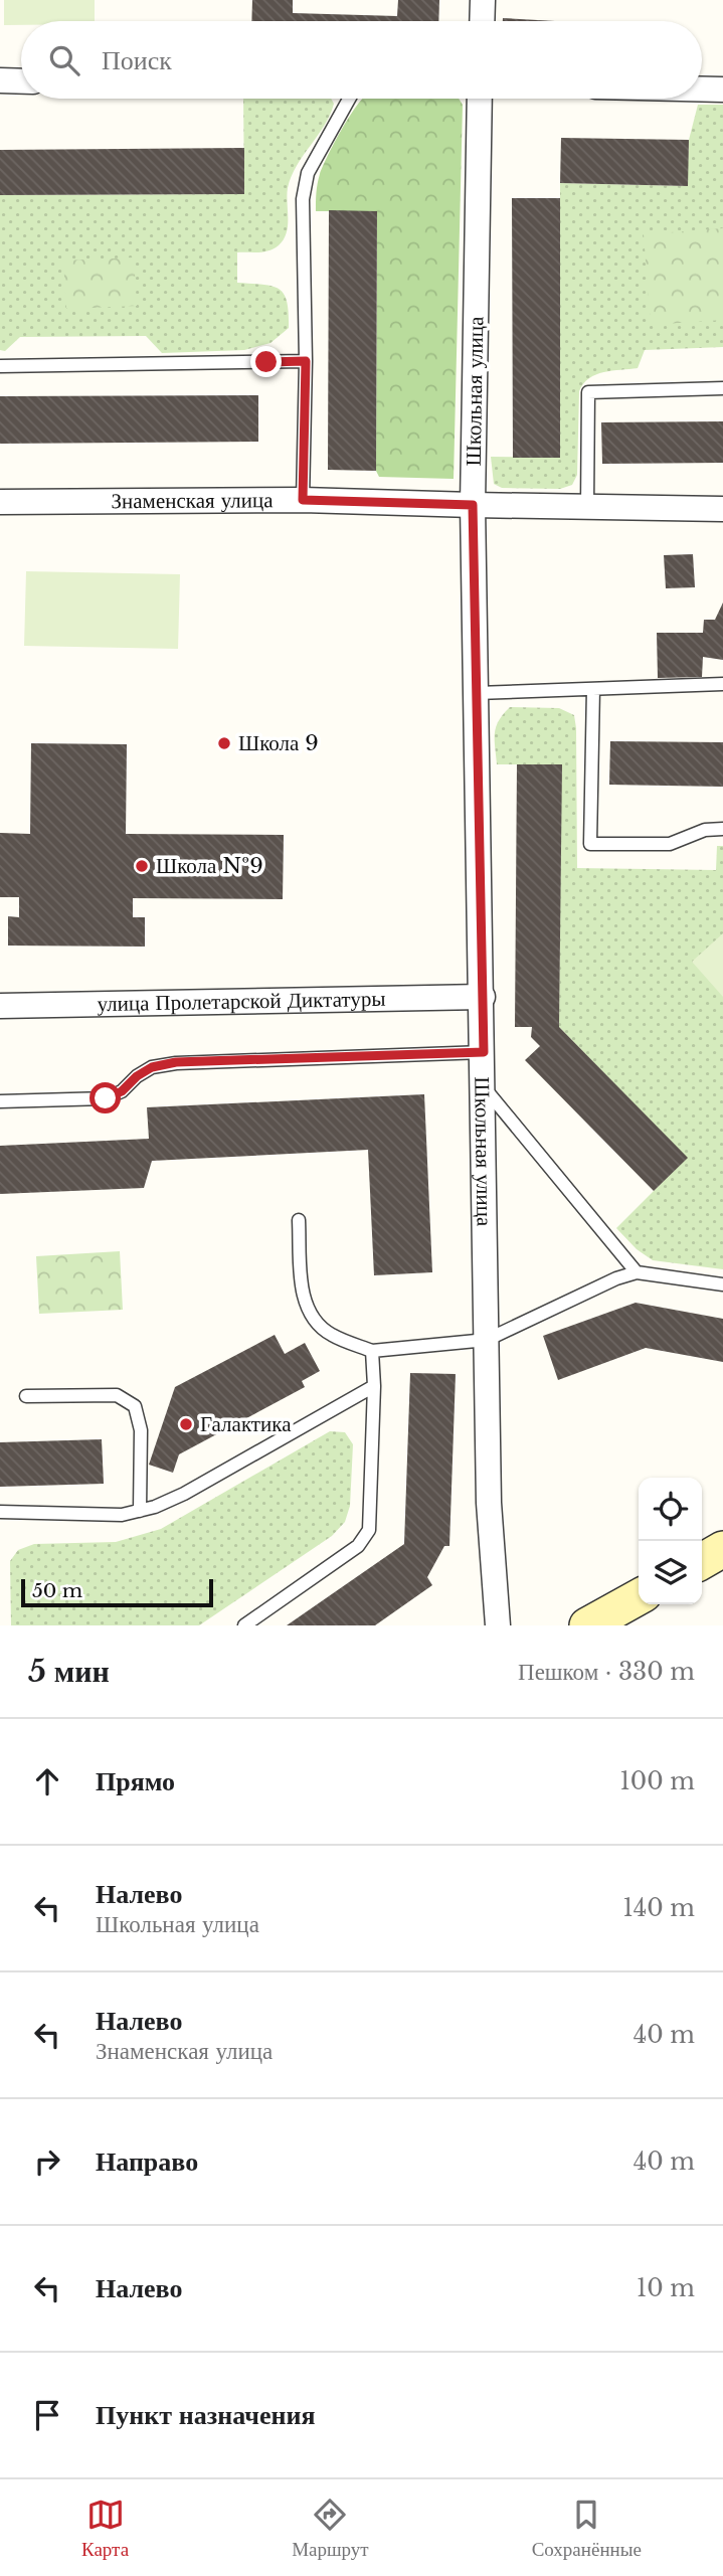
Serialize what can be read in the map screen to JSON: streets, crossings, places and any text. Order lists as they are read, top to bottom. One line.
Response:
{"streets":{"street":["Школьная улица","Знаменская улица","улица Пролетарской Диктатуры"]},"crossings":[["Школьная улица","Знаменская улица"],["Школьная улица","улица Пролетарской Диктатуры"]],"places":["Школа 9","Школа №9","Галактика"],"scale_bar":"50 m","page":{"search":"Поиск","scale":"50 m","heading":["5 мин","Пешком · 330 m"],"list":[["Прямо","100 m"],["Налево","Школьная улица","140 m"],["Налево","Знаменская улица","40 m"],["Направо","40 m"],["Налево","10 m"],"Пункт назначения"],"nav":["Карта","Маршрут","Сохранённые"]}}
